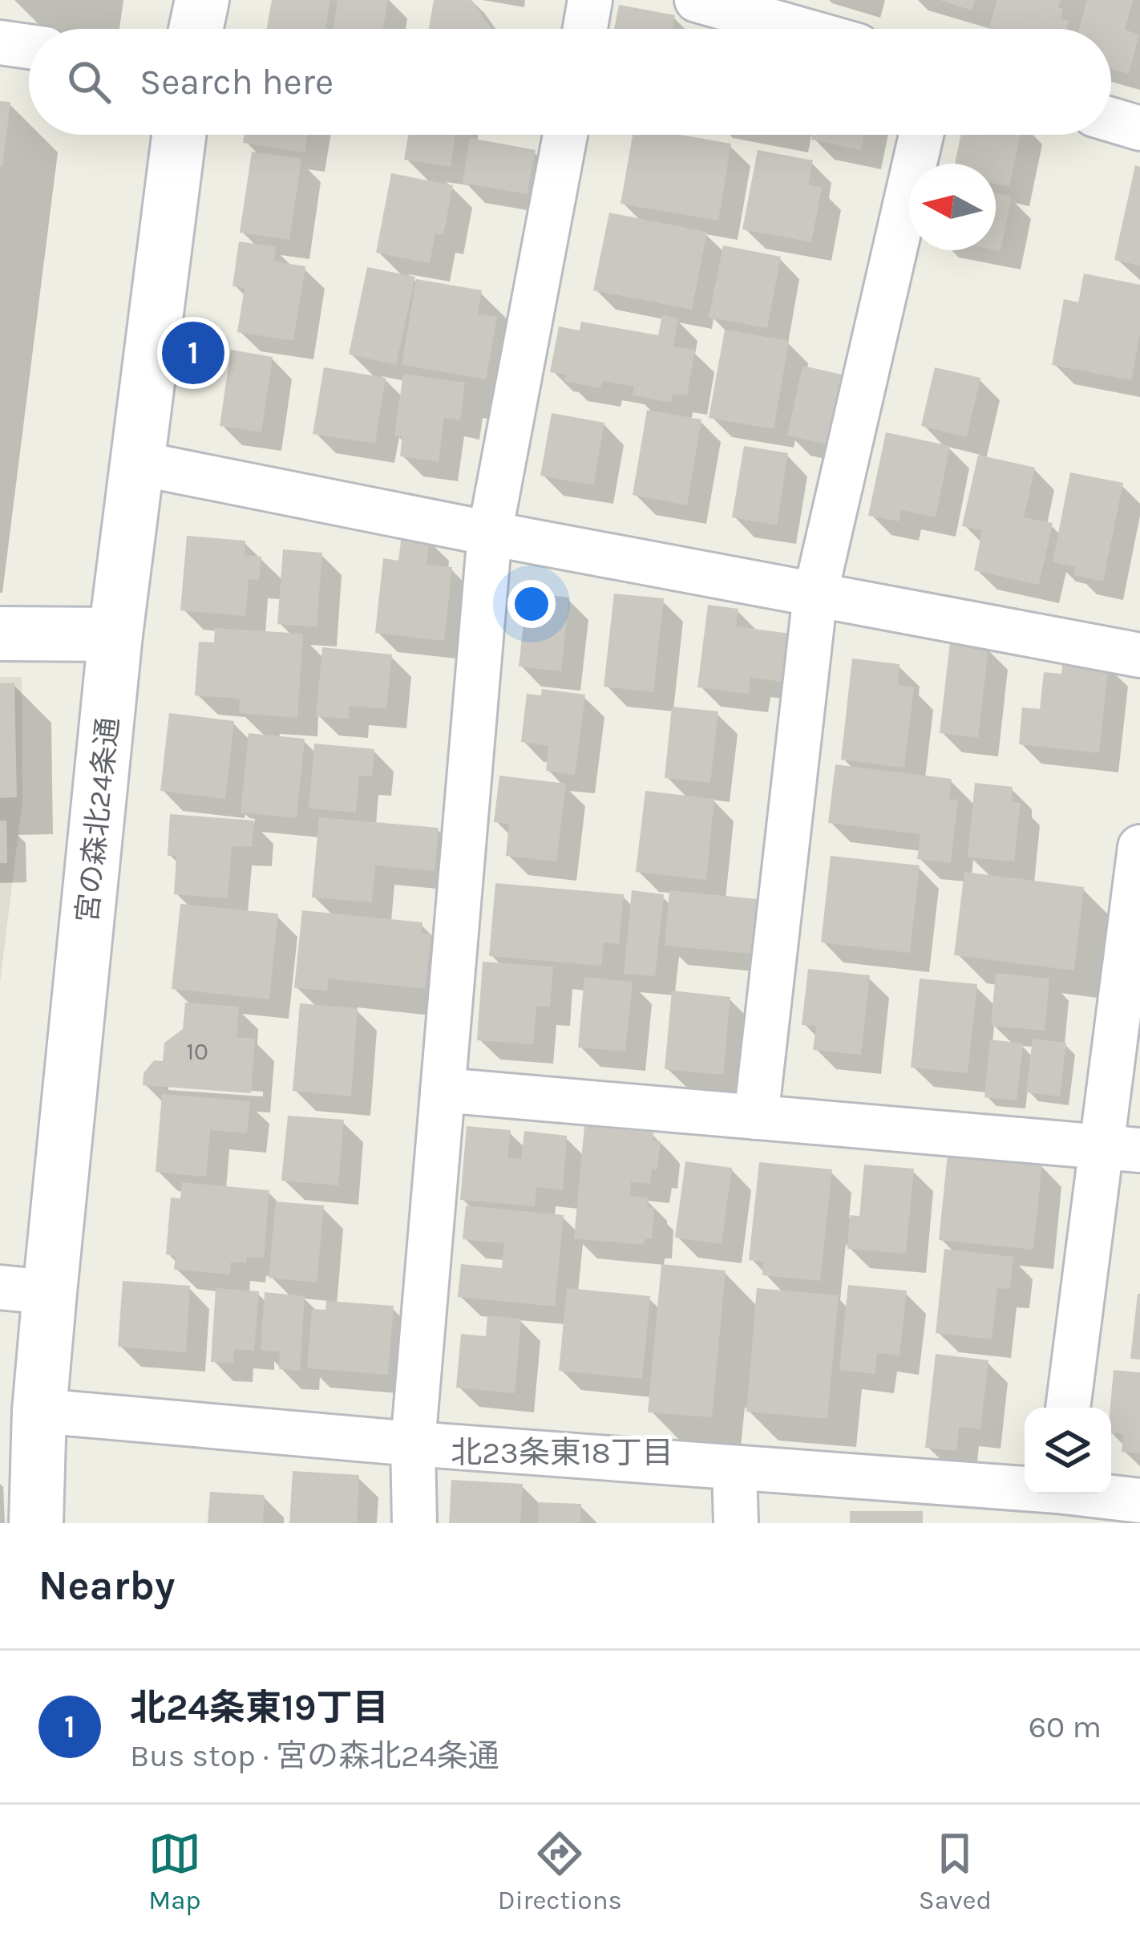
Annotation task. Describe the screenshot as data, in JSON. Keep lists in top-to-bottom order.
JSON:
{
  "streets": {
    "street": ["宮の森北24条通"]
  },
  "districts": ["北23条東18丁目"],
  "house_numbers": ["10"],
  "north": "left",
  "page": {
    "search": "Search here",
    "pins": "1",
    "heading": "Nearby",
    "list": [
      {
        "mark": "1",
        "name": "北24条東19丁目",
        "note": "Bus stop · 宮の森北24条通",
        "value": "60 m"
      }
    ],
    "nav": ["Map", "Directions", "Saved"]
  }
}
